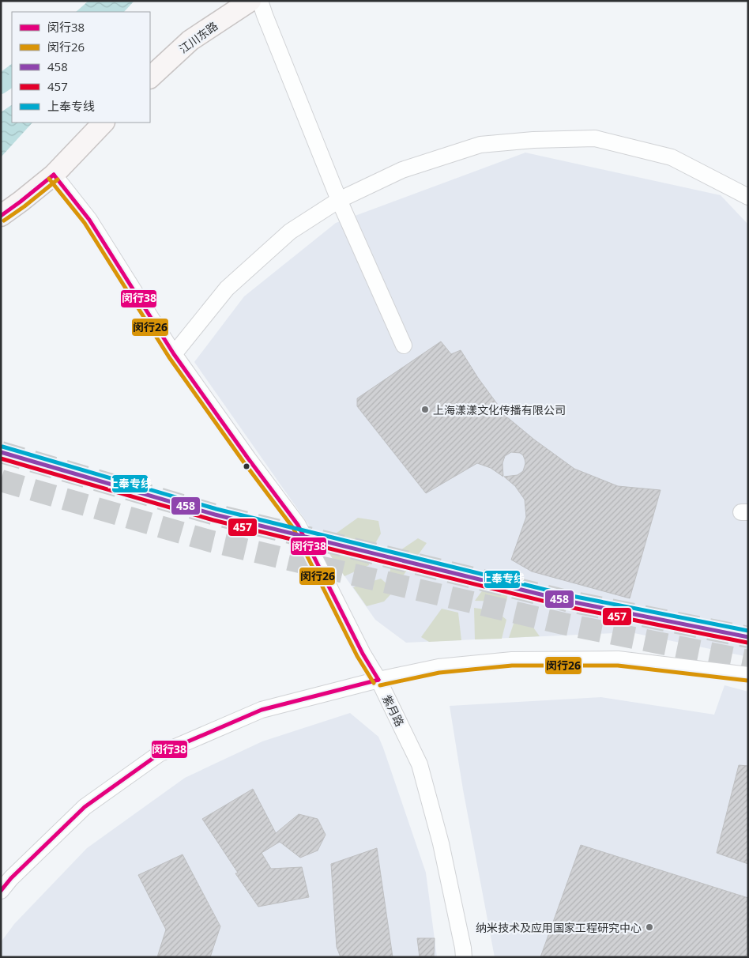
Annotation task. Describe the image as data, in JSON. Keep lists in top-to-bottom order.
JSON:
{
  "streets": {
    "main road": ["江川东路"],
    "street": ["紫月路"]
  },
  "places": ["上海漾漾文化传播有限公司", "纳米技术及应用国家工程研究中心"],
  "lines": [
    "transit line 闵行38",
    "transit line 闵行26",
    "transit line 上奉专线",
    "transit line 458",
    "transit line 457"
  ],
  "legend": [
    "闵行38",
    "闵行26",
    "458",
    "457",
    "上奉专线"
  ]
}
